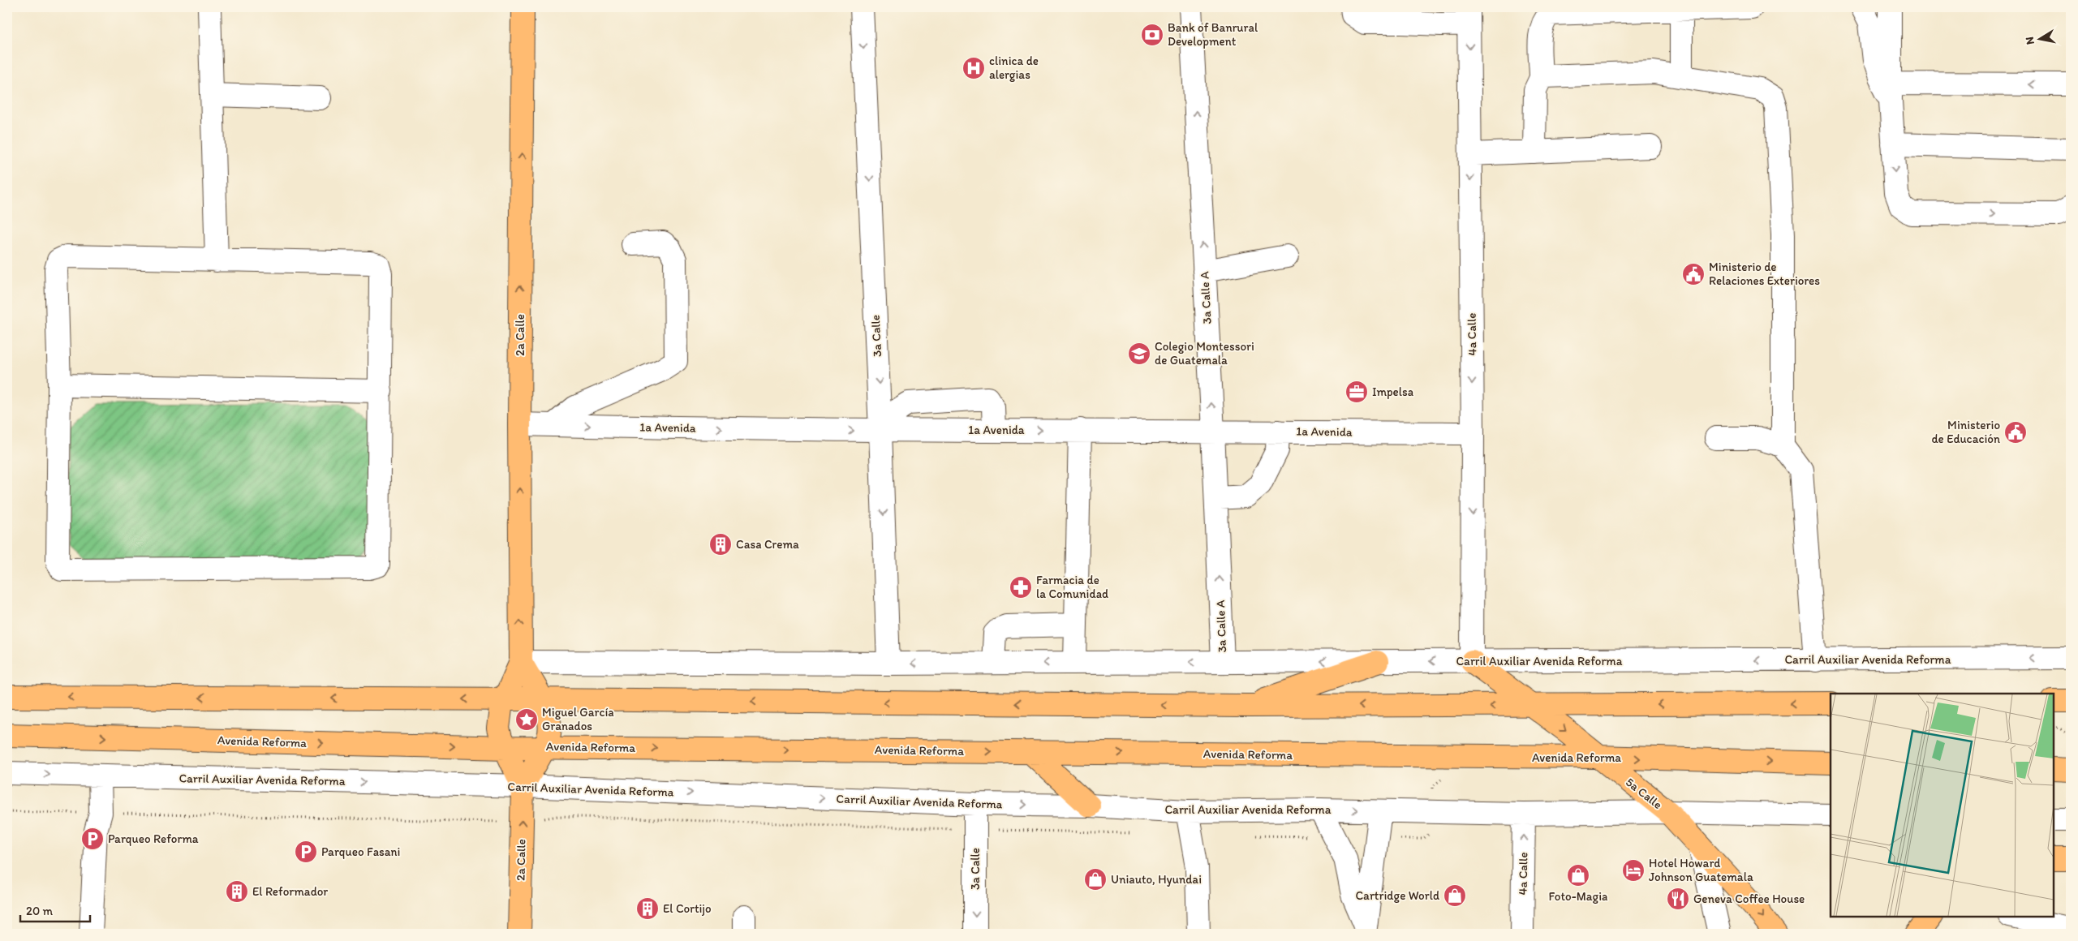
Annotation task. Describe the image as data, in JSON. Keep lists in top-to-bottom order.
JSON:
{
  "streets": {
    "main road": ["2a Calle", "Avenida Reforma", "5a Calle"],
    "street": [
      "3a Calle A",
      "4a Calle",
      "3a Calle",
      "1a Avenida",
      "Carril Auxiliar Avenida Reforma"
    ]
  },
  "crossings": [
    ["3a Calle A", "1a Avenida"],
    ["3a Calle A", "Carril Auxiliar Avenida Reforma"],
    ["4a Calle", "1a Avenida"],
    ["4a Calle", "Carril Auxiliar Avenida Reforma"],
    ["4a Calle", "5a Calle"],
    ["2a Calle", "1a Avenida"],
    ["2a Calle", "Carril Auxiliar Avenida Reforma"],
    ["2a Calle", "Avenida Reforma"],
    ["3a Calle", "1a Avenida"],
    ["3a Calle", "Carril Auxiliar Avenida Reforma"],
    ["Carril Auxiliar Avenida Reforma", "5a Calle"],
    ["Avenida Reforma", "5a Calle"]
  ],
  "one_way": [
    "3a Calle A",
    "2a Calle",
    "3a Calle",
    "1a Avenida",
    "5a Calle"
  ],
  "places": {
    "bank": ["Bank of Banrural Development"],
    "hospital": ["clinica de alergias"],
    "public building": ["Ministerio de Relaciones Exteriores", "Ministerio de Educación"],
    "school or university": ["Colegio Montessori de Guatemala"],
    "office": ["Impelsa"],
    "building": ["Casa Crema", "El Reformador", "El Cortijo"],
    "pharmacy": ["Farmacia de la Comunidad"],
    "place": ["Miguel García Granados"],
    "parking": ["Parqueo Reforma", "Parqueo Fasani"],
    "hotel": ["Hotel Howard Johnson Guatemala"],
    "shop": ["Foto-Magia", "Uniauto, Hyundai", "Cartridge World"],
    "restaurant": ["Geneva Coffee House"]
  },
  "scale_bar": "20 m",
  "north": "left"
}
